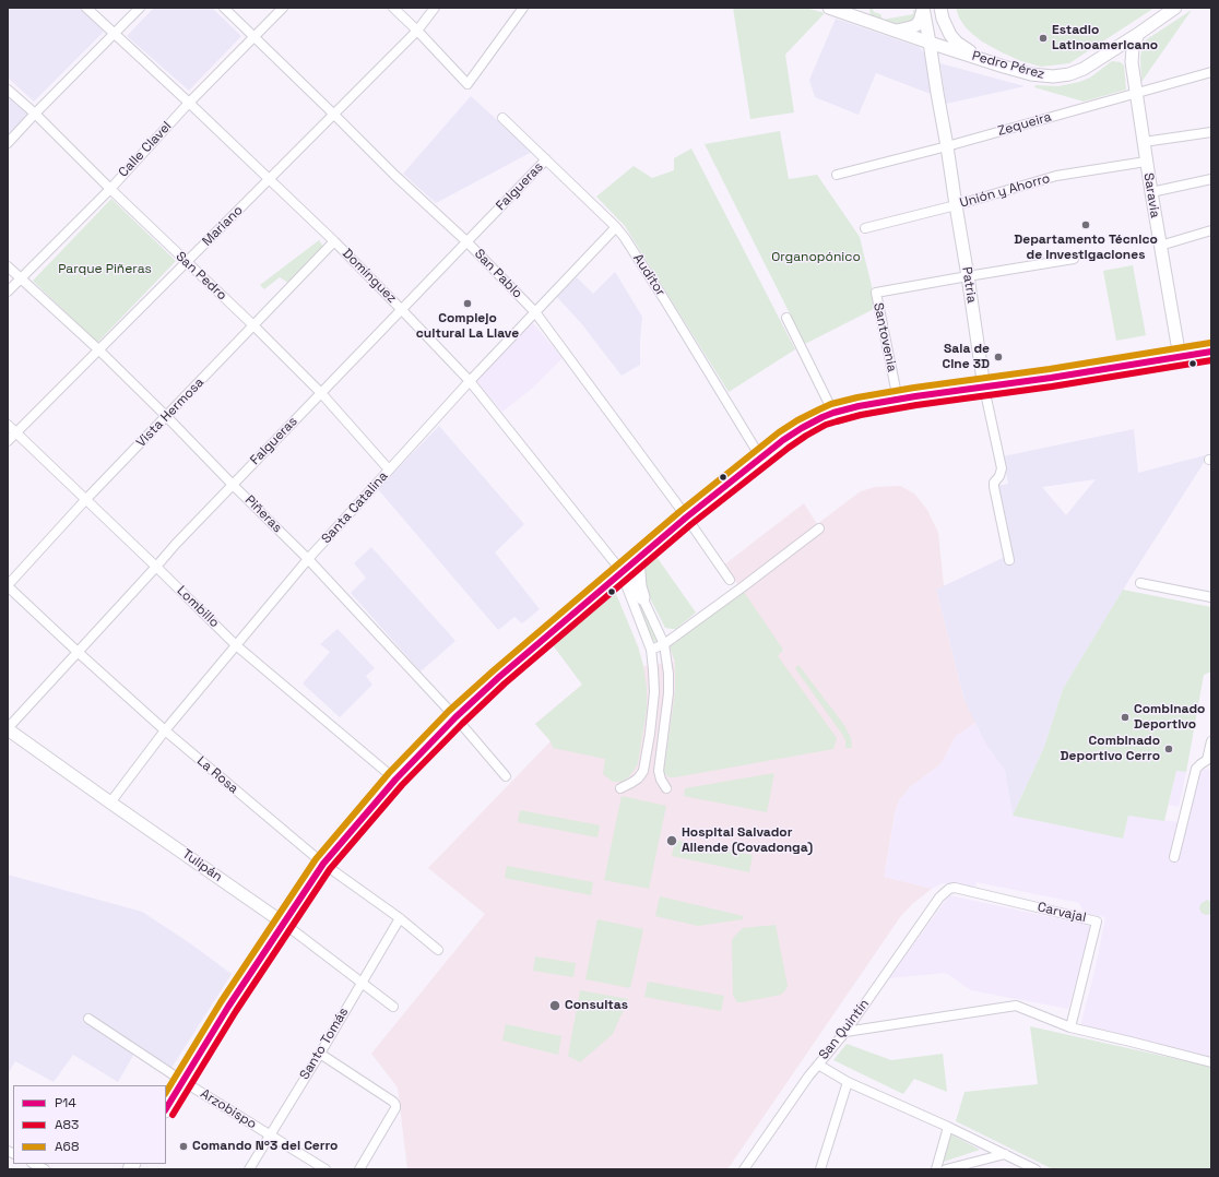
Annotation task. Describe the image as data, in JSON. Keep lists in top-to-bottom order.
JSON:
{
  "streets": {
    "street": [
      "Pedro Pérez",
      "Zequeira",
      "Calle Clavel",
      "Falgueras",
      "Unión y Ahorro",
      "Saravia",
      "Mariano",
      "San Pablo",
      "Auditor",
      "San Pedro",
      "Domínguez",
      "Patria",
      "Santovenia",
      "Vista Hermosa",
      "Santa Catalina",
      "Piñeras",
      "Lombillo",
      "La Rosa",
      "Tulipán",
      "Carvajal",
      "San Quintín",
      "Santo Tomás",
      "Arzobispo"
    ]
  },
  "crossings": [
    ["Pedro Pérez", "Saravia"],
    ["Pedro Pérez", "Patria"],
    ["Zequeira", "Saravia"],
    ["Zequeira", "Patria"],
    ["Calle Clavel", "San Pablo"],
    ["Calle Clavel", "San Pedro"],
    ["Calle Clavel", "Domínguez"],
    ["Calle Clavel", "Piñeras"],
    ["Falgueras", "San Pablo"],
    ["Falgueras", "Auditor"],
    ["Falgueras", "San Pedro"],
    ["Falgueras", "Domínguez"],
    ["Falgueras", "Piñeras"],
    ["Falgueras", "Lombillo"],
    ["Falgueras", "La Rosa"],
    ["Falgueras", "Tulipán"],
    ["Unión y Ahorro", "Saravia"],
    ["Unión y Ahorro", "Patria"],
    ["Mariano", "San Pablo"],
    ["Mariano", "San Pedro"],
    ["Mariano", "Domínguez"],
    ["Mariano", "Piñeras"],
    ["Mariano", "Lombillo"],
    ["San Pablo", "Santa Catalina"],
    ["Auditor", "Santa Catalina"],
    ["San Pedro", "Vista Hermosa"],
    ["San Pedro", "Santa Catalina"],
    ["Domínguez", "Vista Hermosa"],
    ["Domínguez", "Santa Catalina"],
    ["Patria", "Santovenia"],
    ["Vista Hermosa", "Piñeras"],
    ["Vista Hermosa", "Lombillo"],
    ["Vista Hermosa", "La Rosa"],
    ["Santa Catalina", "Piñeras"],
    ["Santa Catalina", "Lombillo"],
    ["Santa Catalina", "La Rosa"],
    ["Santa Catalina", "Tulipán"],
    ["La Rosa", "Santo Tomás"],
    ["Tulipán", "Santo Tomás"],
    ["Carvajal", "San Quintín"],
    ["Santo Tomás", "Arzobispo"]
  ],
  "parks": ["Organopónico", "Parque Piñeras"],
  "places": [
    "Estadio Latinoamericano",
    "Departamento Técnico de Investigaciones",
    "Complejo cultural La Llave",
    "Sala de Cine 3D",
    "Combinado Deportivo",
    "Combinado Deportivo Cerro",
    "Hospital Salvador Allende (Covadonga)",
    "Consultas",
    "Comando Nº3 del Cerro"
  ],
  "lines": ["transit line A68", "transit line P14", "transit line A83"],
  "legend": ["P14", "A83", "A68"]
}
